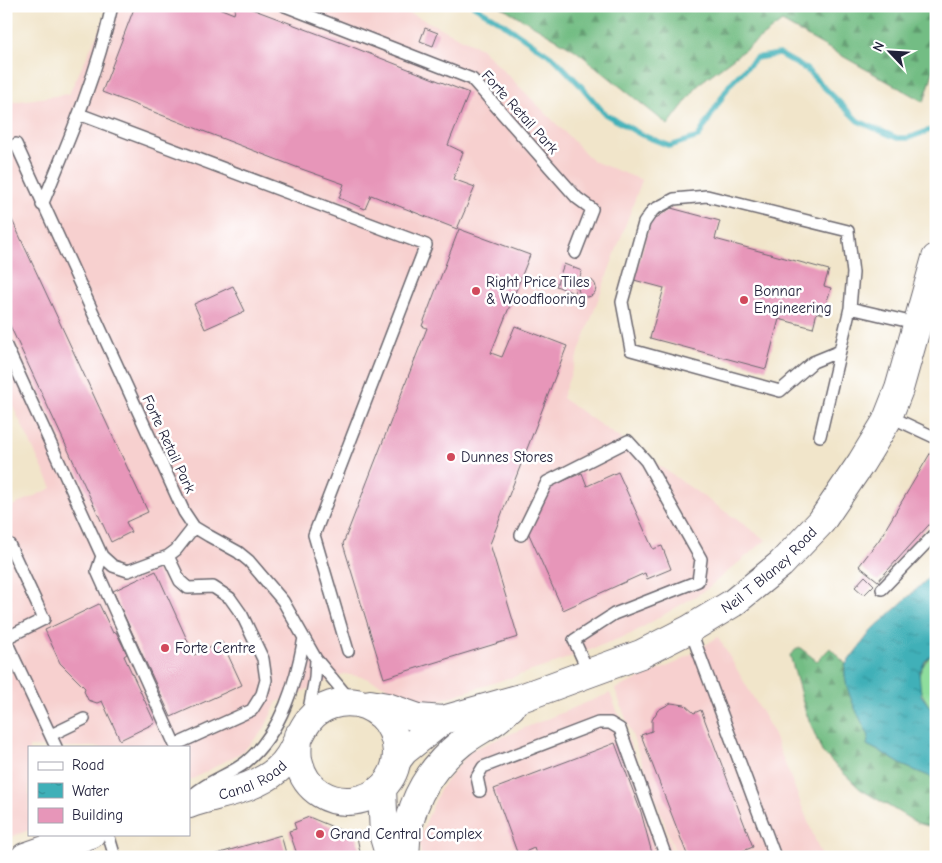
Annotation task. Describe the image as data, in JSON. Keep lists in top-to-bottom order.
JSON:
{
  "streets": {
    "main road": ["Neil T Blaney Road", "Canal Road"],
    "lane": ["Forte Retail Park"]
  },
  "crossings": [
    ["Forte Retail Park", "Neil T Blaney Road"],
    ["Forte Retail Park", "Canal Road"],
    ["Neil T Blaney Road", "Canal Road"]
  ],
  "places": [
    "Right Price Tiles & Woodflooring",
    "Bonnar Engineering",
    "Dunnes Stores",
    "Forte Centre",
    "Grand Central Complex"
  ],
  "legend": ["Road", "Water", "Building"],
  "north": "top left"
}
